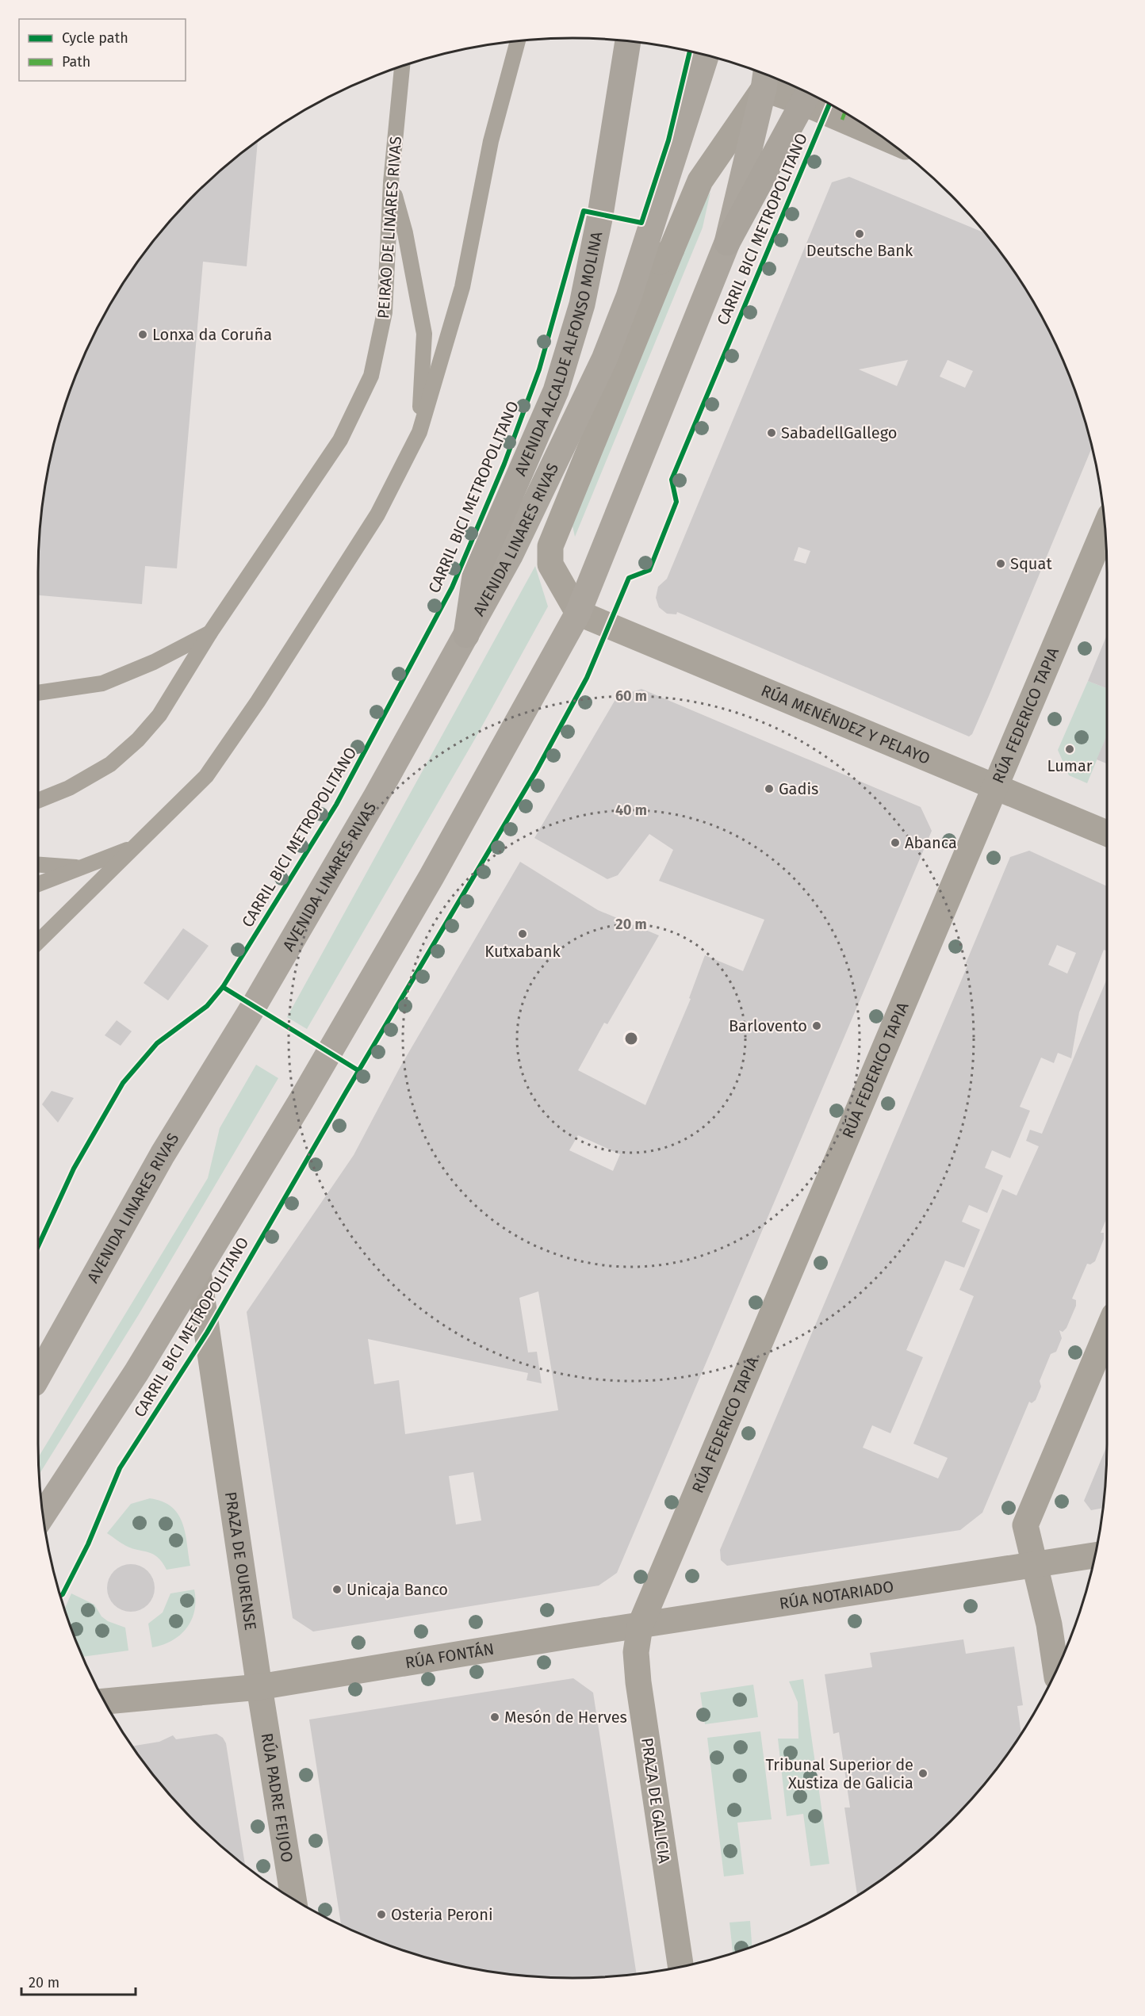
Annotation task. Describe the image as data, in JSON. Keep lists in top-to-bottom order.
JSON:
{
  "streets": {
    "highway": ["AVENIDA ALCALDE ALFONSO MOLINA"],
    "main road": ["AVENIDA LINARES RIVAS"],
    "street": [
      "RÚA FEDERICO TAPIA",
      "RÚA MENÉNDEZ Y PELAYO",
      "PRAZA DE OURENSE",
      "RÚA NOTARIADO",
      "RÚA FONTÁN",
      "RÚA PADRE FEIJOO",
      "PRAZA DE GALICIA"
    ],
    "lane": ["PEIRAO DE LINARES RIVAS"],
    "cycle path": ["CARRIL BICI METROPOLITANO"]
  },
  "crossings": [
    ["AVENIDA ALCALDE ALFONSO MOLINA", "AVENIDA LINARES RIVAS"],
    ["AVENIDA LINARES RIVAS", "RÚA MENÉNDEZ Y PELAYO"],
    ["RÚA FEDERICO TAPIA", "RÚA MENÉNDEZ Y PELAYO"],
    ["RÚA FEDERICO TAPIA", "RÚA NOTARIADO"],
    ["RÚA FEDERICO TAPIA", "RÚA FONTÁN"],
    ["RÚA FEDERICO TAPIA", "PRAZA DE GALICIA"],
    ["PRAZA DE OURENSE", "RÚA FONTÁN"],
    ["PRAZA DE OURENSE", "RÚA PADRE FEIJOO"],
    ["RÚA NOTARIADO", "RÚA FONTÁN"],
    ["RÚA NOTARIADO", "PRAZA DE GALICIA"],
    ["RÚA FONTÁN", "RÚA PADRE FEIJOO"],
    ["RÚA FONTÁN", "PRAZA DE GALICIA"]
  ],
  "places": [
    "Deutsche Bank",
    "Lonxa da Coruña",
    "SabadellGallego",
    "Squat",
    "Lumar",
    "Gadis",
    "Abanca",
    "Kutxabank",
    "Barlovento",
    "Unicaja Banco",
    "Mesón de Herves",
    "Tribunal Superior de Xustiza de Galicia",
    "Osteria Peroni"
  ],
  "legend": ["Cycle path", "Path"],
  "scale_bar": "20 m",
  "rings": ["60 m", "40 m", "20 m"]
}
